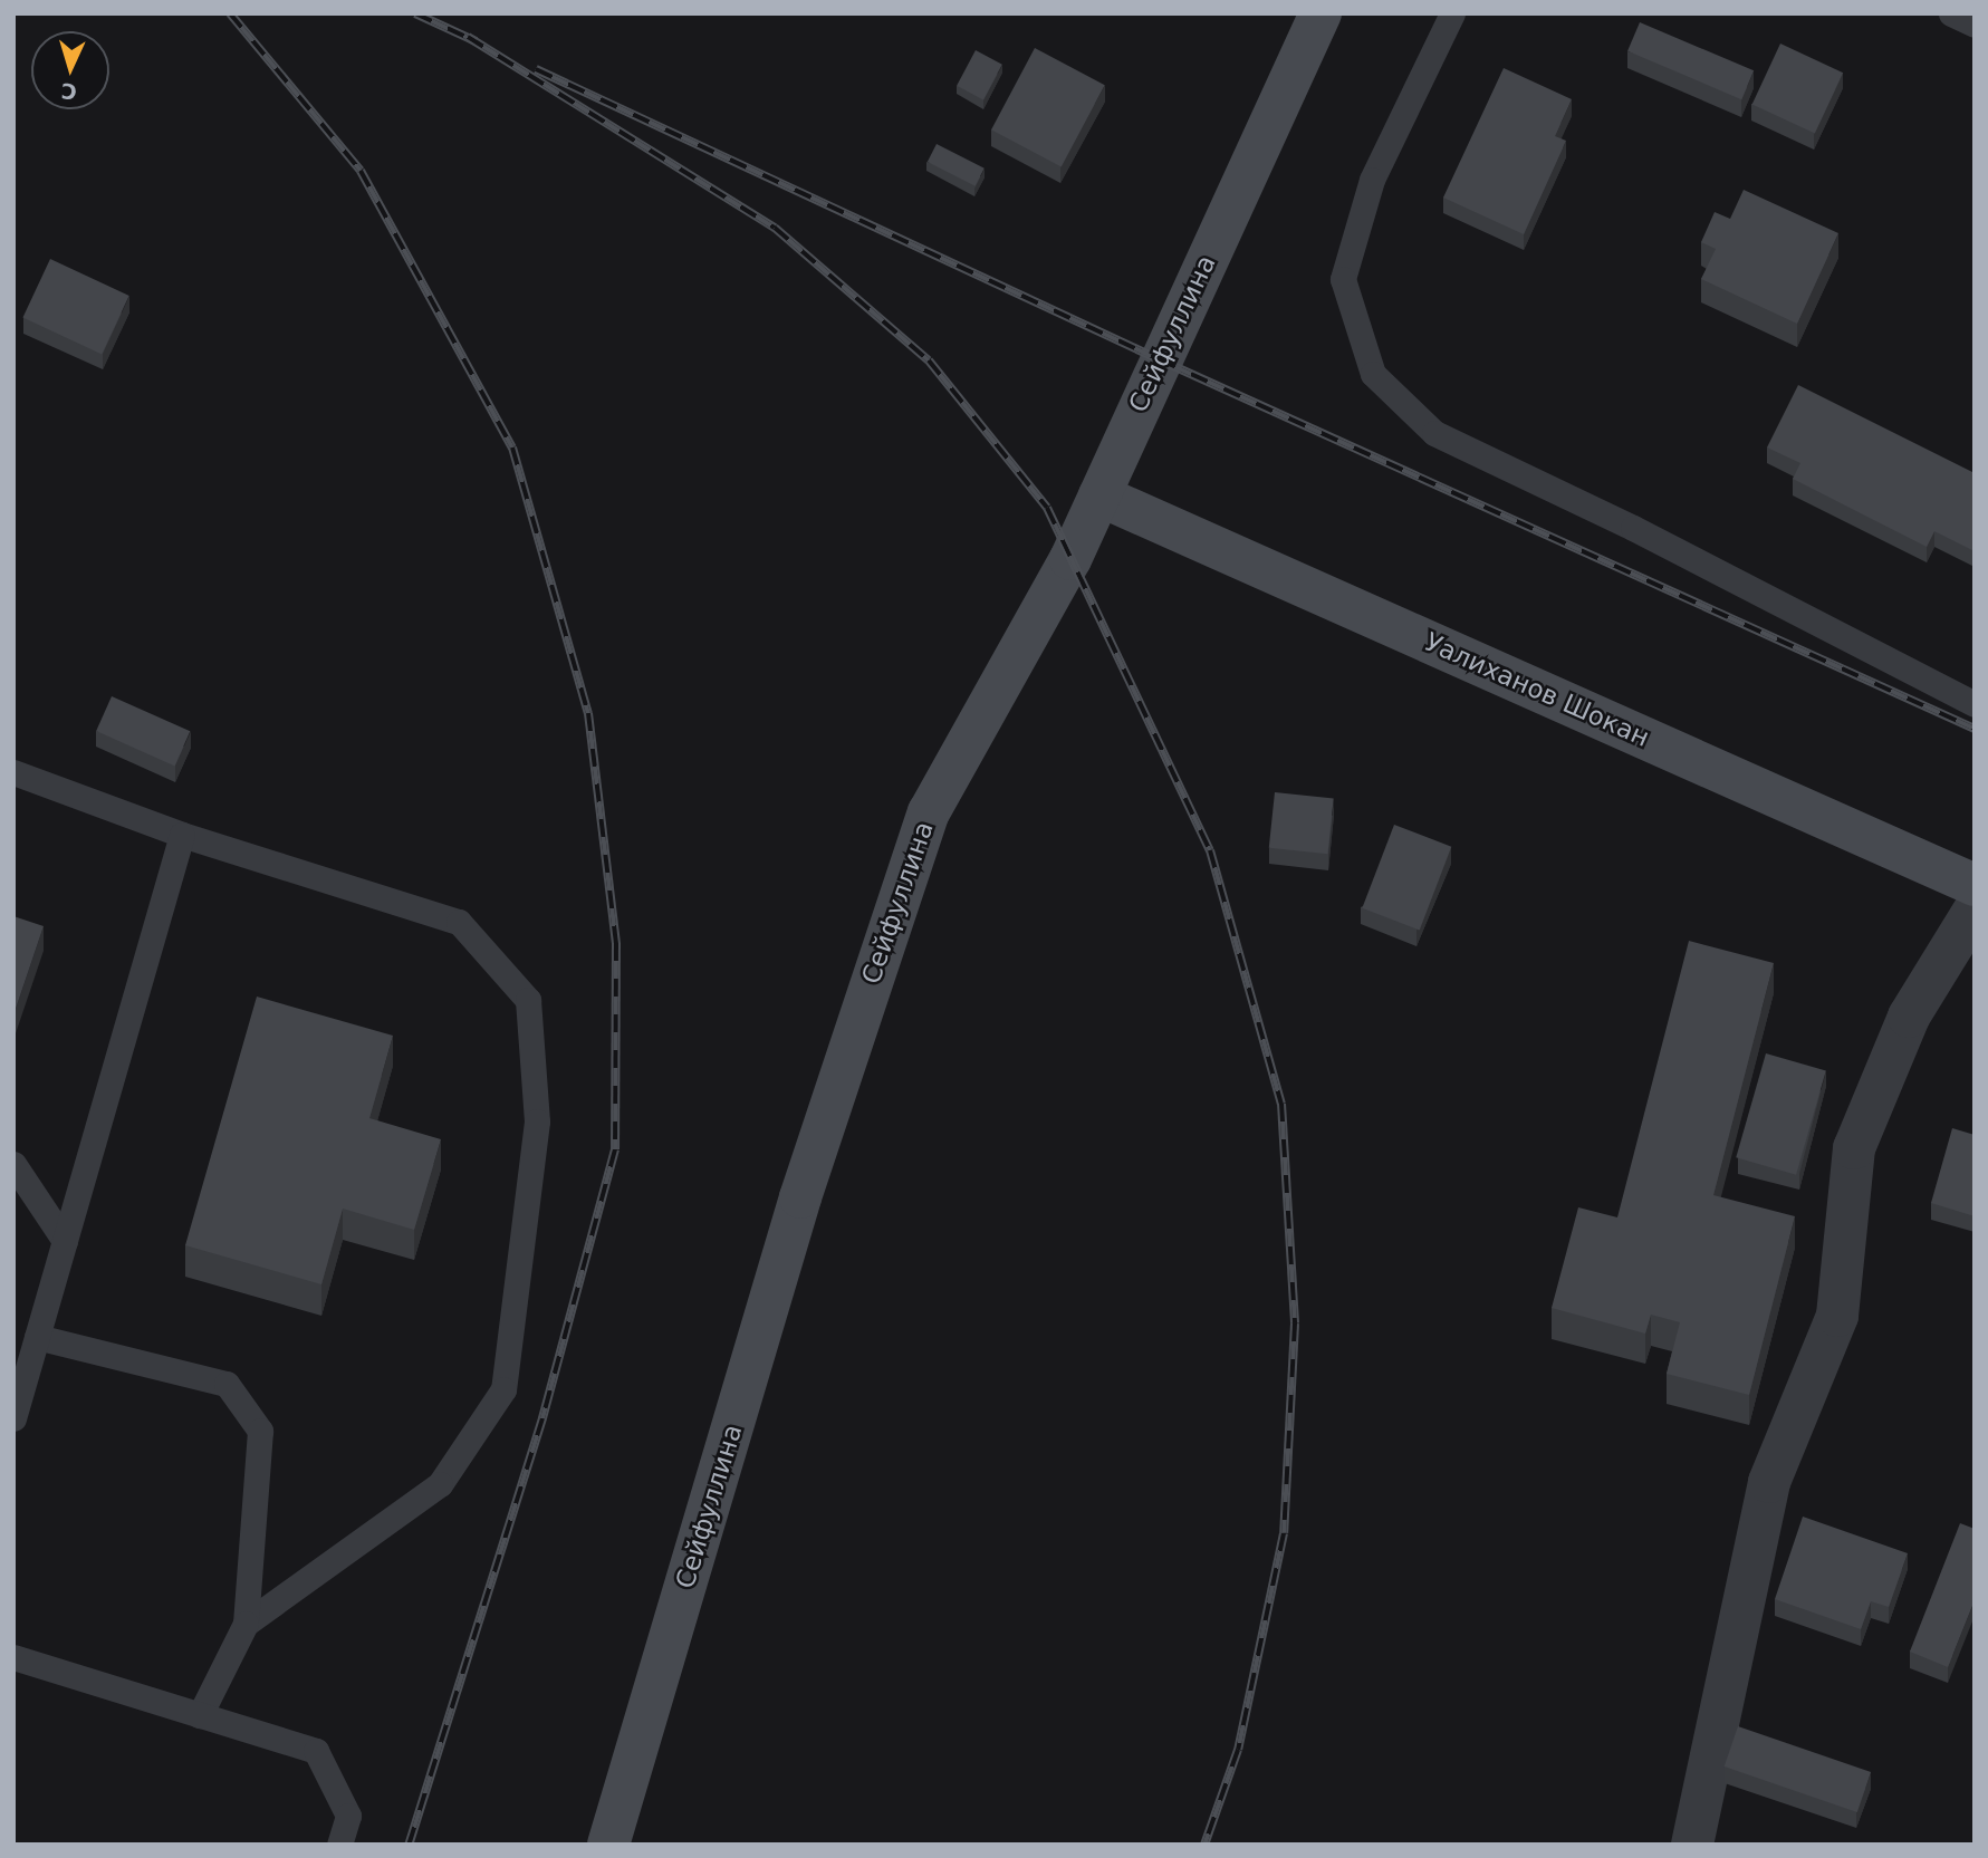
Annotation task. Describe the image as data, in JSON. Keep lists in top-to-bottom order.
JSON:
{
  "streets": {
    "main road": ["Сейфуллина", "Уалиханов Шокан"]
  },
  "crossings": [
    ["Сейфуллина", "Уалиханов Шокан"]
  ],
  "north": "bottom"
}
